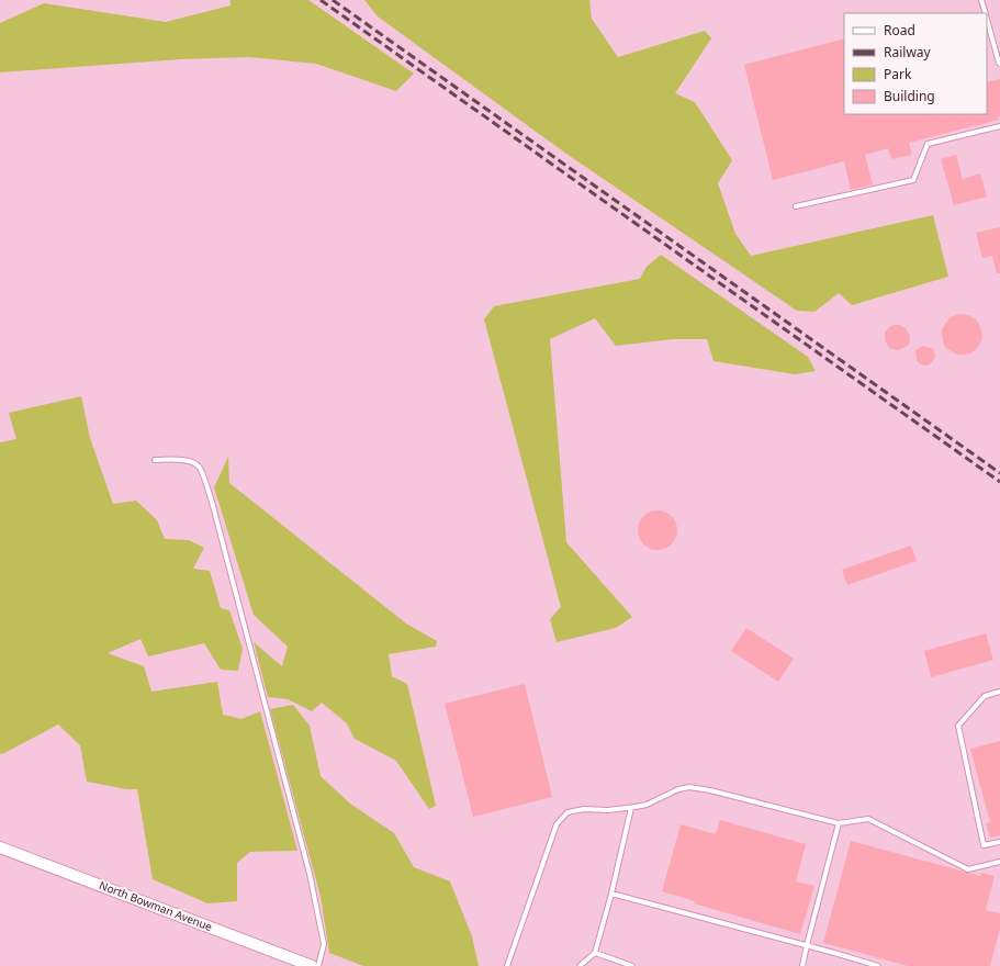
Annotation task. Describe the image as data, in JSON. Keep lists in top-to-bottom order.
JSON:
{
  "streets": {
    "street": ["North Bowman Avenue"]
  },
  "legend": [
    "Road",
    "Railway",
    "Park",
    "Building"
  ]
}
